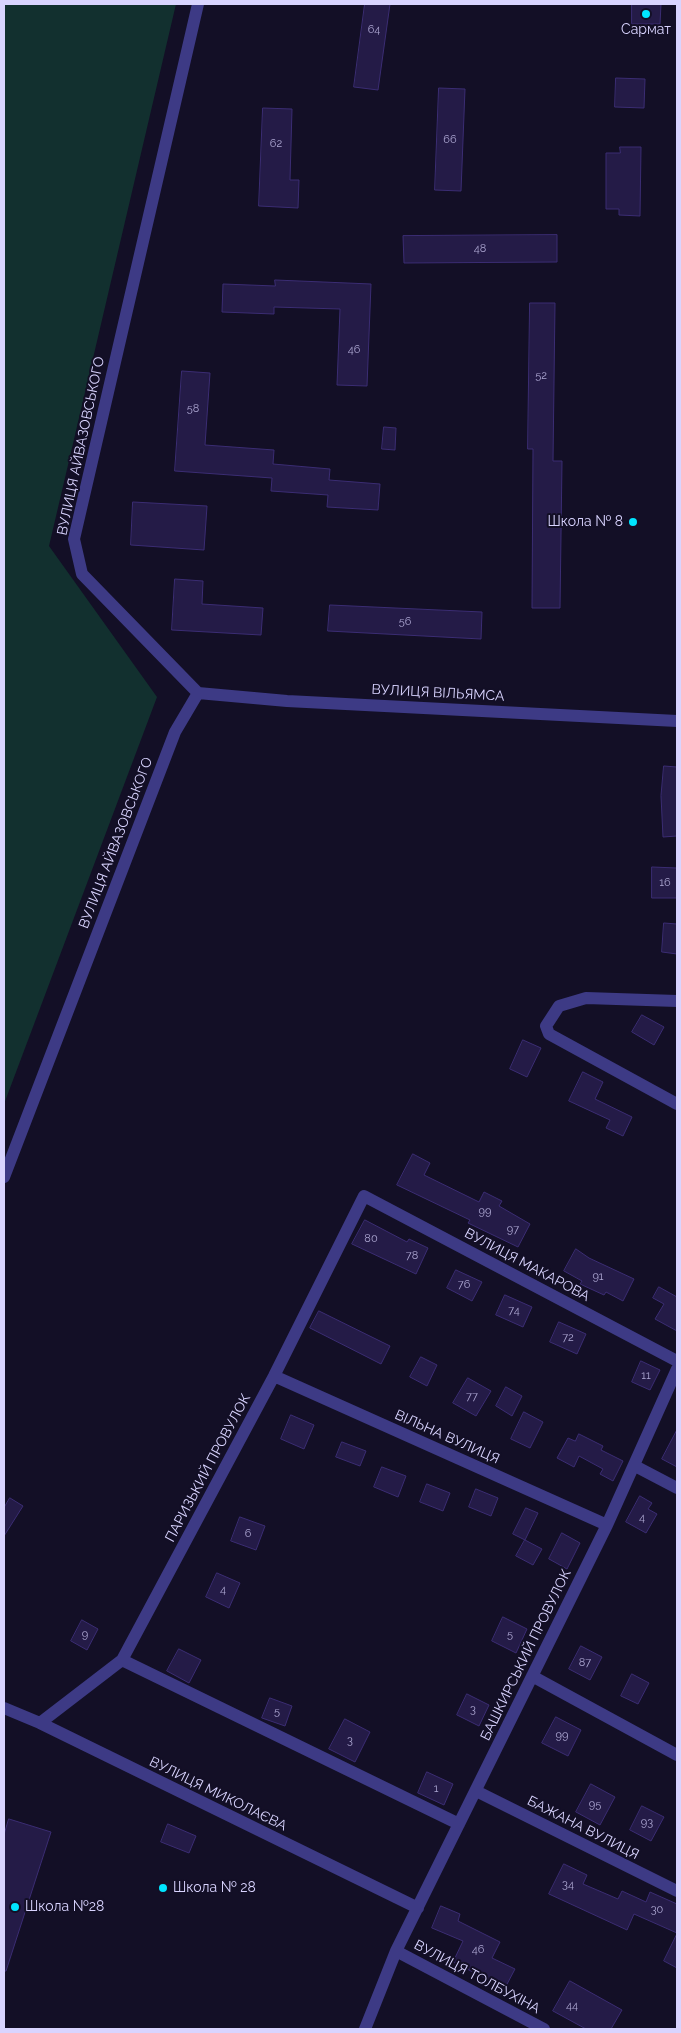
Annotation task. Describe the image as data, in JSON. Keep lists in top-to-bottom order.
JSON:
{
  "streets": {
    "street": [
      "ВУЛИЦЯ АЙВАЗОВСЬКОГО",
      "ВУЛИЦЯ ВІЛЬЯМСА",
      "ВУЛИЦЯ МАКАРОВА",
      "ВІЛЬНА ВУЛИЦЯ",
      "ПАРИЗЬКИЙ ПРОВУЛОК",
      "БАШКИРСЬКИЙ ПРОВУЛОК",
      "ВУЛИЦЯ МИКОЛАЄВА",
      "БАЖАНА ВУЛИЦЯ",
      "ВУЛИЦЯ ТОЛБУХІНА"
    ]
  },
  "crossings": [
    ["ВУЛИЦЯ АЙВАЗОВСЬКОГО", "ВУЛИЦЯ ВІЛЬЯМСА"],
    ["ВУЛИЦЯ МАКАРОВА", "ПАРИЗЬКИЙ ПРОВУЛОК"],
    ["ВІЛЬНА ВУЛИЦЯ", "ПАРИЗЬКИЙ ПРОВУЛОК"],
    ["ВІЛЬНА ВУЛИЦЯ", "БАШКИРСЬКИЙ ПРОВУЛОК"],
    ["ПАРИЗЬКИЙ ПРОВУЛОК", "ВУЛИЦЯ МИКОЛАЄВА"],
    ["БАШКИРСЬКИЙ ПРОВУЛОК", "ВУЛИЦЯ МИКОЛАЄВА"],
    ["БАШКИРСЬКИЙ ПРОВУЛОК", "БАЖАНА ВУЛИЦЯ"],
    ["БАШКИРСЬКИЙ ПРОВУЛОК", "ВУЛИЦЯ ТОЛБУХІНА"]
  ],
  "places": [
    "Сармат",
    "Школа № 8",
    "Школа № 28",
    "Школа №28"
  ],
  "house_numbers": [
    "64",
    "66",
    "62",
    "48",
    "46",
    "52",
    "58",
    "56",
    "16",
    "99",
    "97",
    "80",
    "78",
    "91",
    "76",
    "74",
    "72",
    "11",
    "77",
    "4",
    "6",
    "4",
    "9",
    "5",
    "87",
    "3",
    "5",
    "99",
    "3",
    "1",
    "95",
    "93",
    "34",
    "30",
    "46",
    "44"
  ]
}
